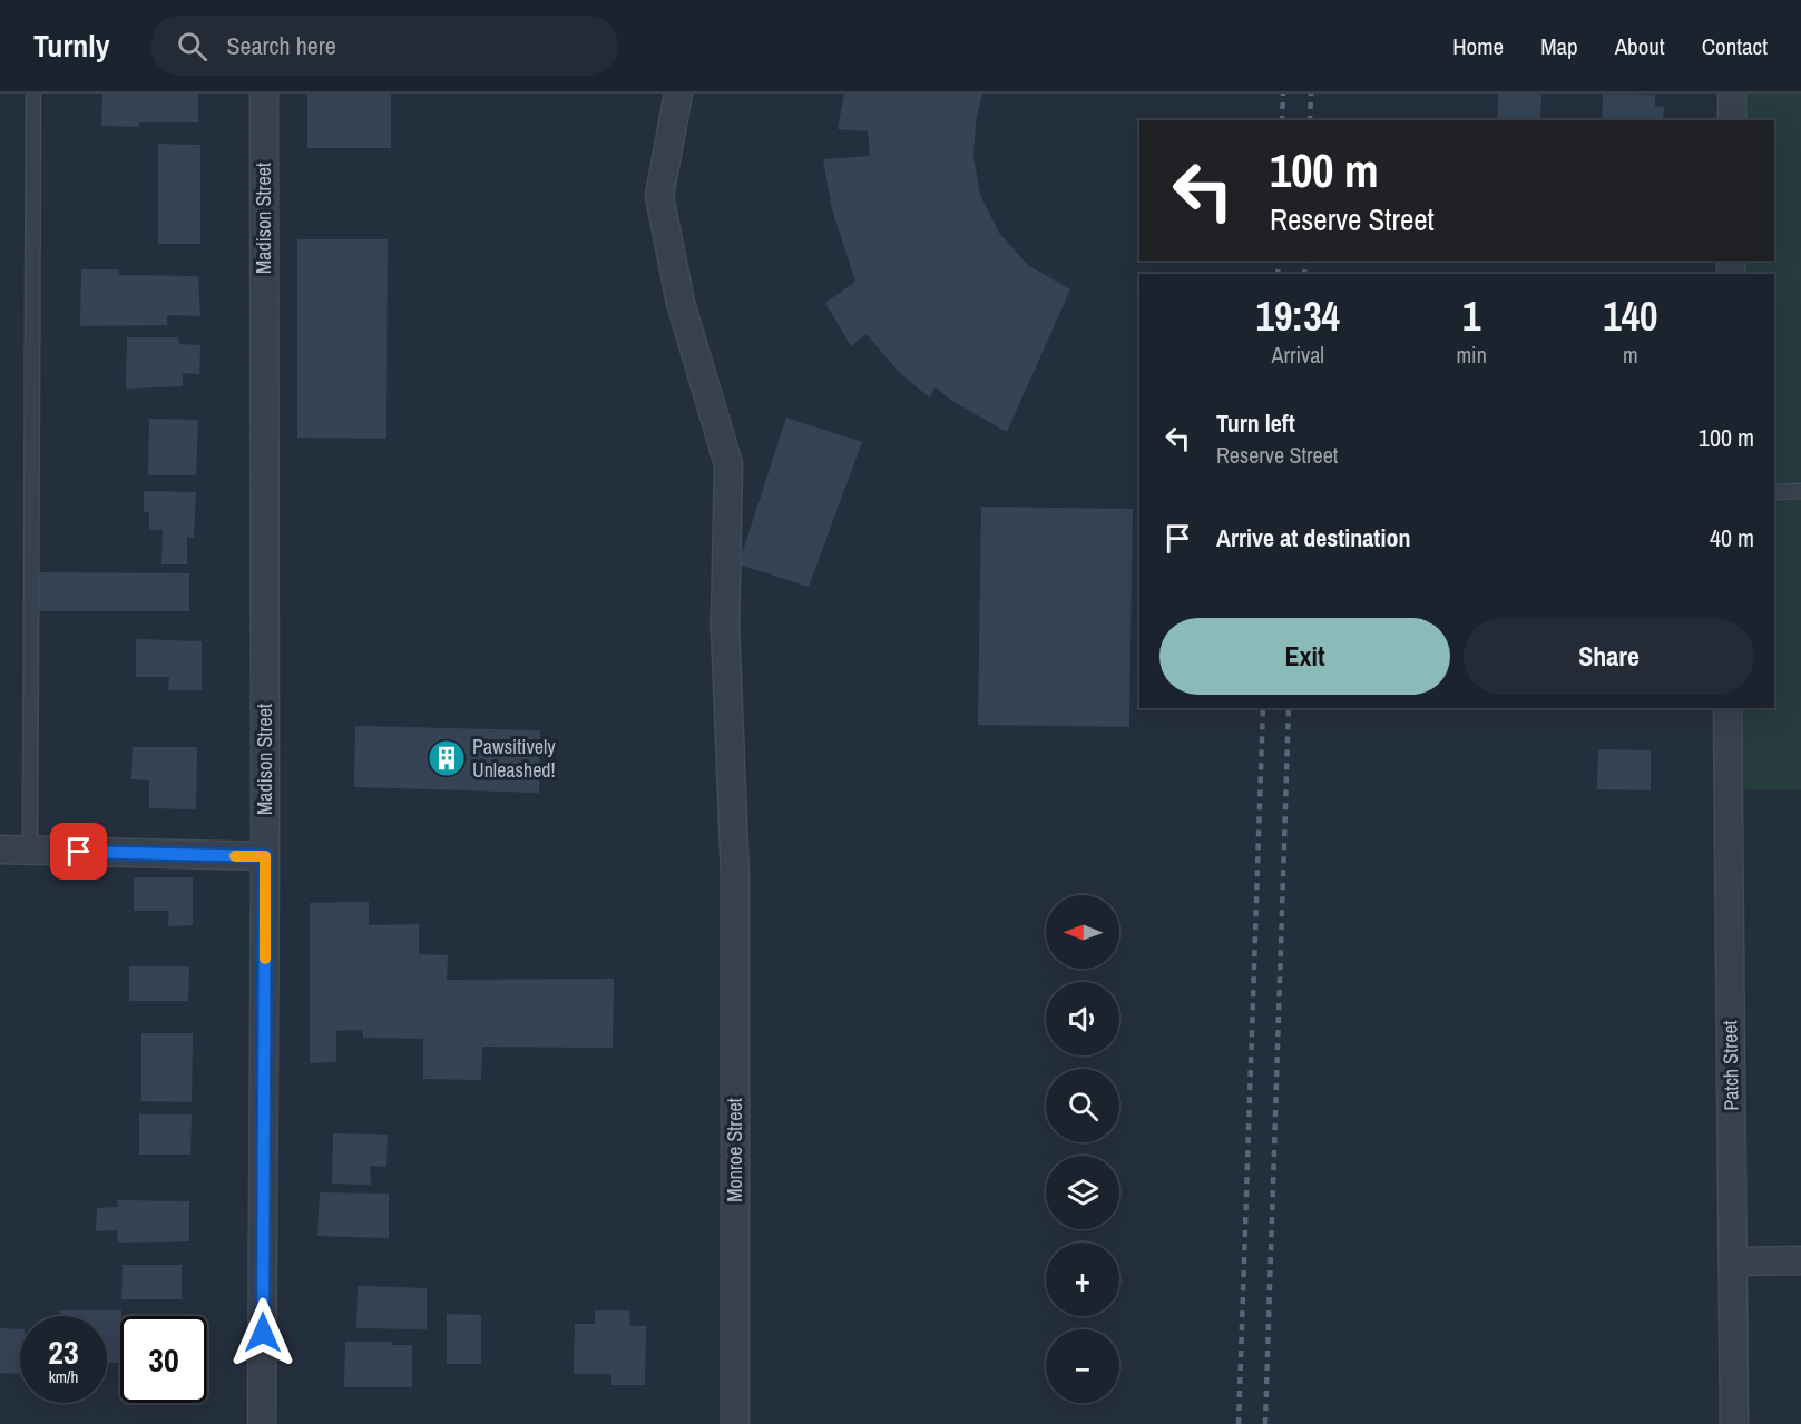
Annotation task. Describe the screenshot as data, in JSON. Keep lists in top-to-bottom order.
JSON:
{
  "streets": {
    "street": ["Madison Street", "Patch Street", "Monroe Street"]
  },
  "places": {
    "building": ["Pawsitively Unleashed!"]
  },
  "north": "left",
  "page": {
    "header": "Turnly",
    "search": "Search here",
    "nav": [
      "Home",
      "Map",
      "About",
      "Contact"
    ],
    "turn": ["100 m", "Reserve Street"],
    "eta": [
      "19:34",
      "Arrival",
      "1",
      "min",
      "140",
      "m"
    ],
    "list": [
      {
        "name": "Turn left",
        "note": "Reserve Street",
        "value": "100 m"
      },
      {
        "name": "Arrive at destination",
        "value": "40 m"
      }
    ],
    "buttons": ["Exit", "Share"],
    "map_buttons": ["+", "−"],
    "speed": "23 km/h",
    "limit": "30"
  }
}
